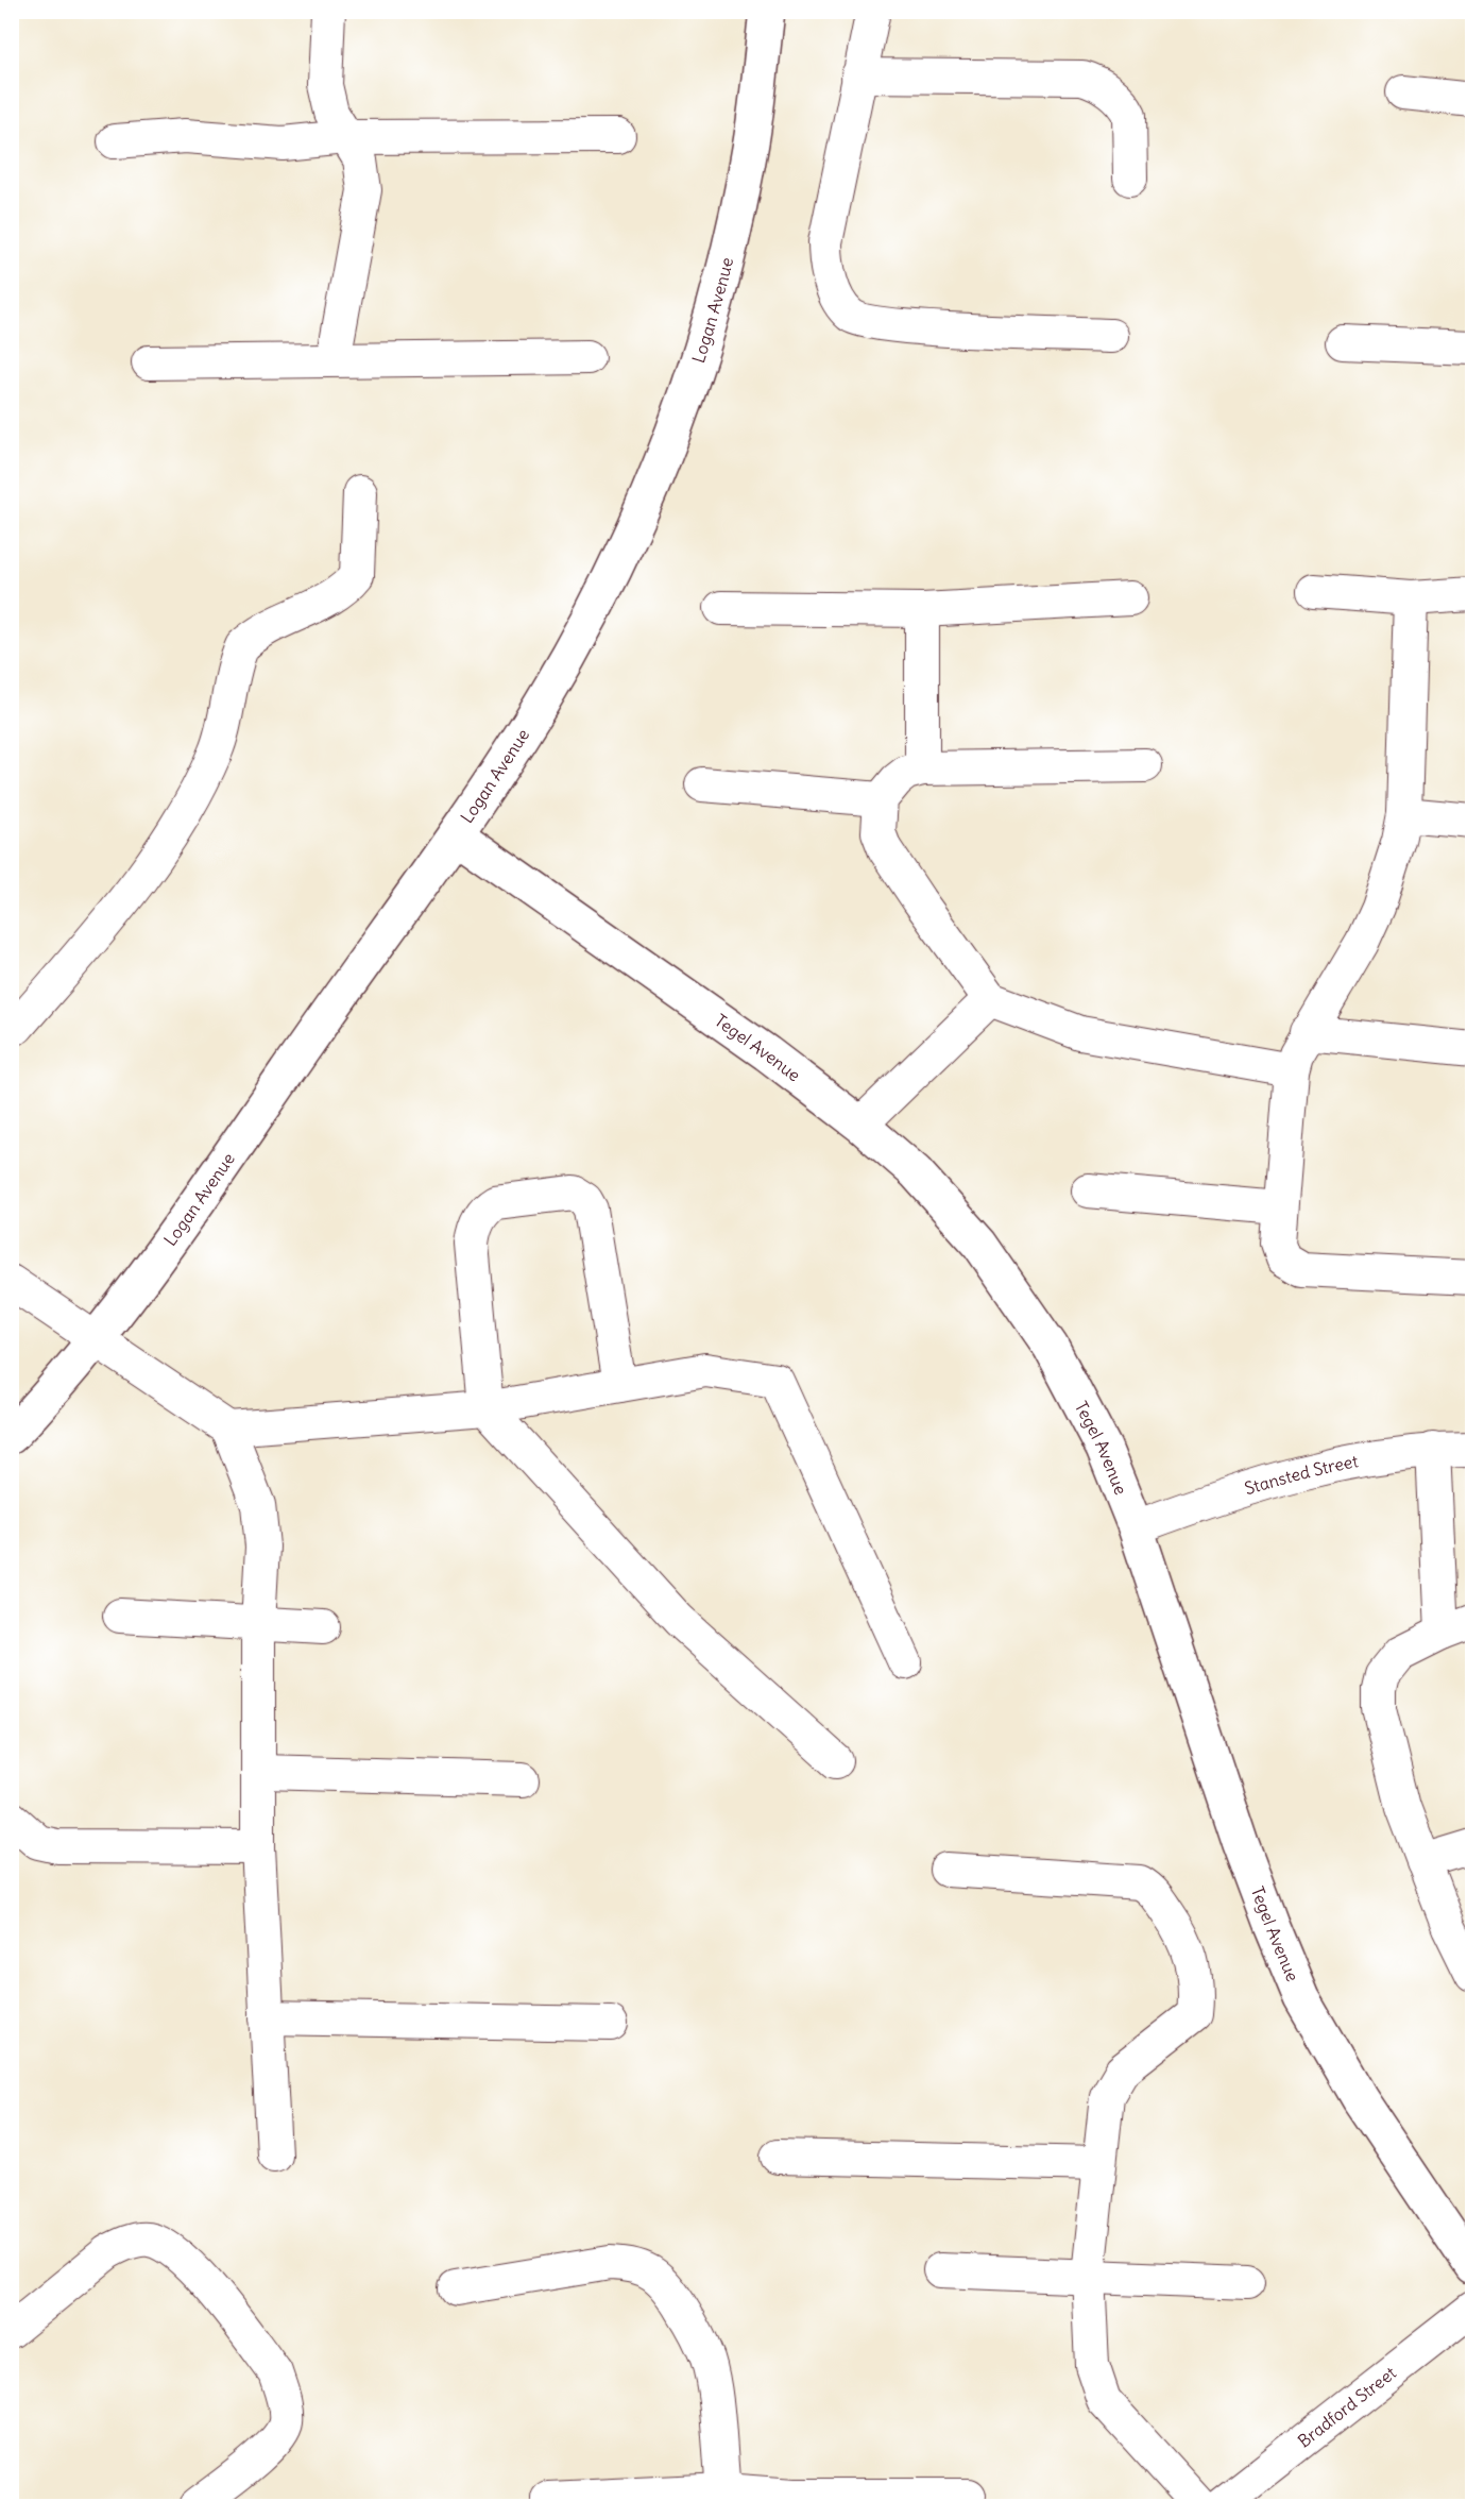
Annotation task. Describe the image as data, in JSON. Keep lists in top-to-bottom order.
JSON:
{
  "streets": {
    "street": [
      "Logan Avenue",
      "Tegel Avenue",
      "Stansted Street",
      "Bradford Street"
    ]
  },
  "crossings": [
    ["Logan Avenue", "Tegel Avenue"],
    ["Tegel Avenue", "Stansted Street"]
  ]
}
